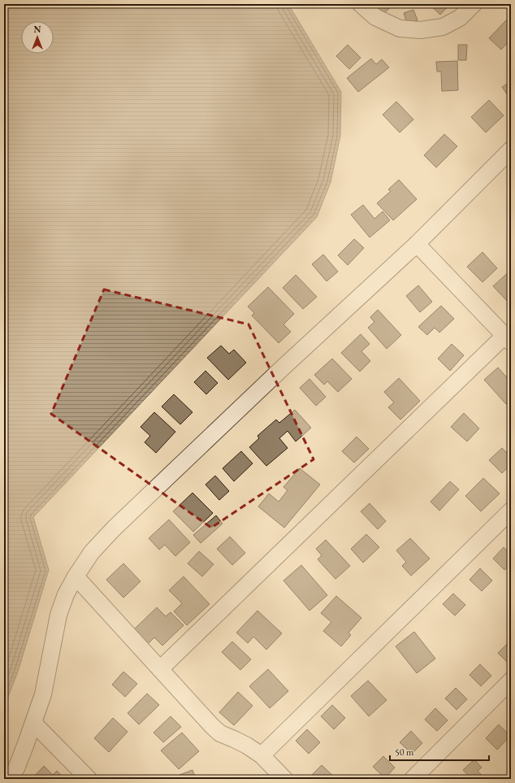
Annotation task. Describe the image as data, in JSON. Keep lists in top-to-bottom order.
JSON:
{
  "scale_bar": "50 m",
  "north": "top"
}
